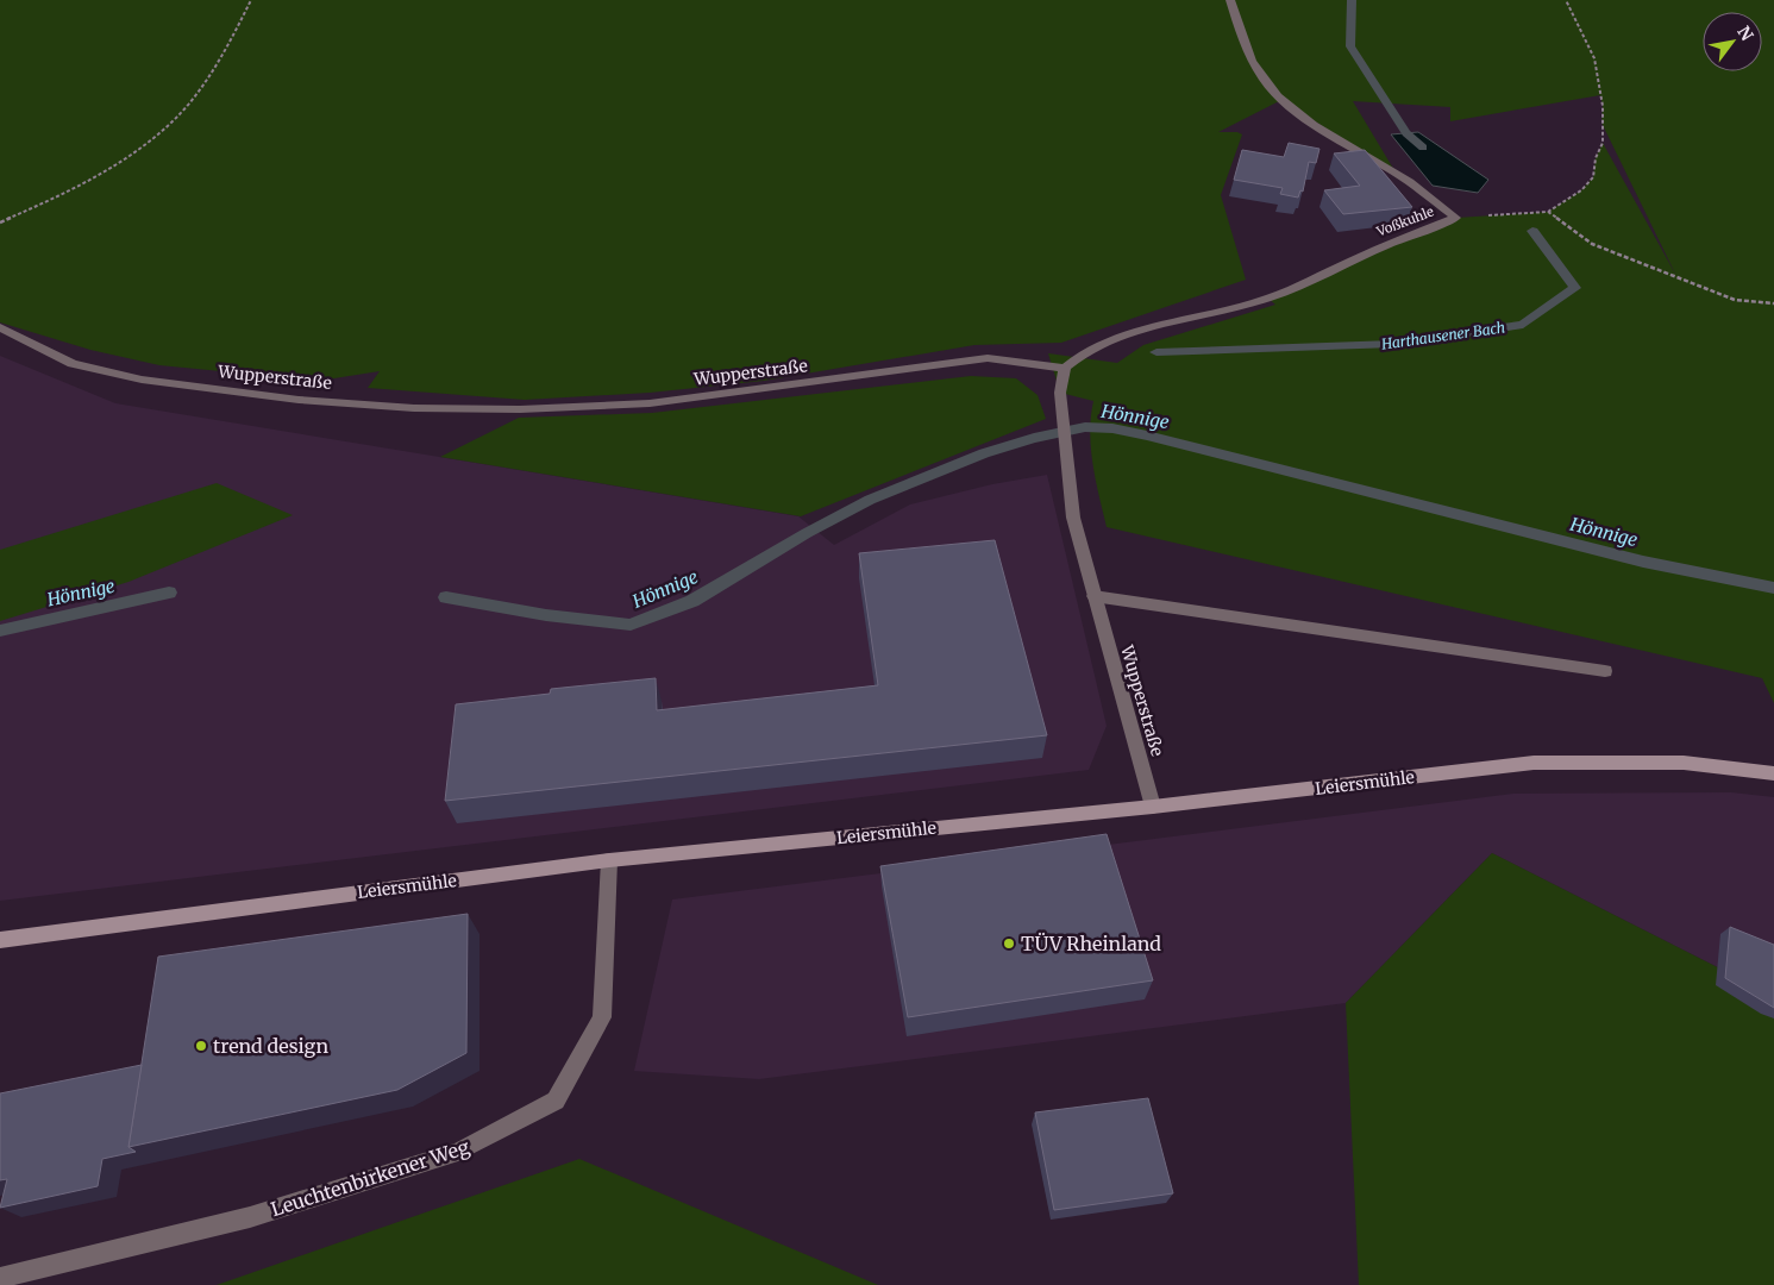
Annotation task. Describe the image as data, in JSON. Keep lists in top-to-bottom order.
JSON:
{
  "streets": {
    "main road": ["Leiersmühle"],
    "street": ["Voßkuhle", "Wupperstraße", "Leuchtenbirkener Weg"]
  },
  "crossings": [
    ["Voßkuhle", "Wupperstraße"],
    ["Wupperstraße", "Leiersmühle"],
    ["Leiersmühle", "Leuchtenbirkener Weg"]
  ],
  "water": ["Harthausener Bach", "Hönnige"],
  "places": ["TÜV Rheinland", "trend design"],
  "north": "top right"
}
